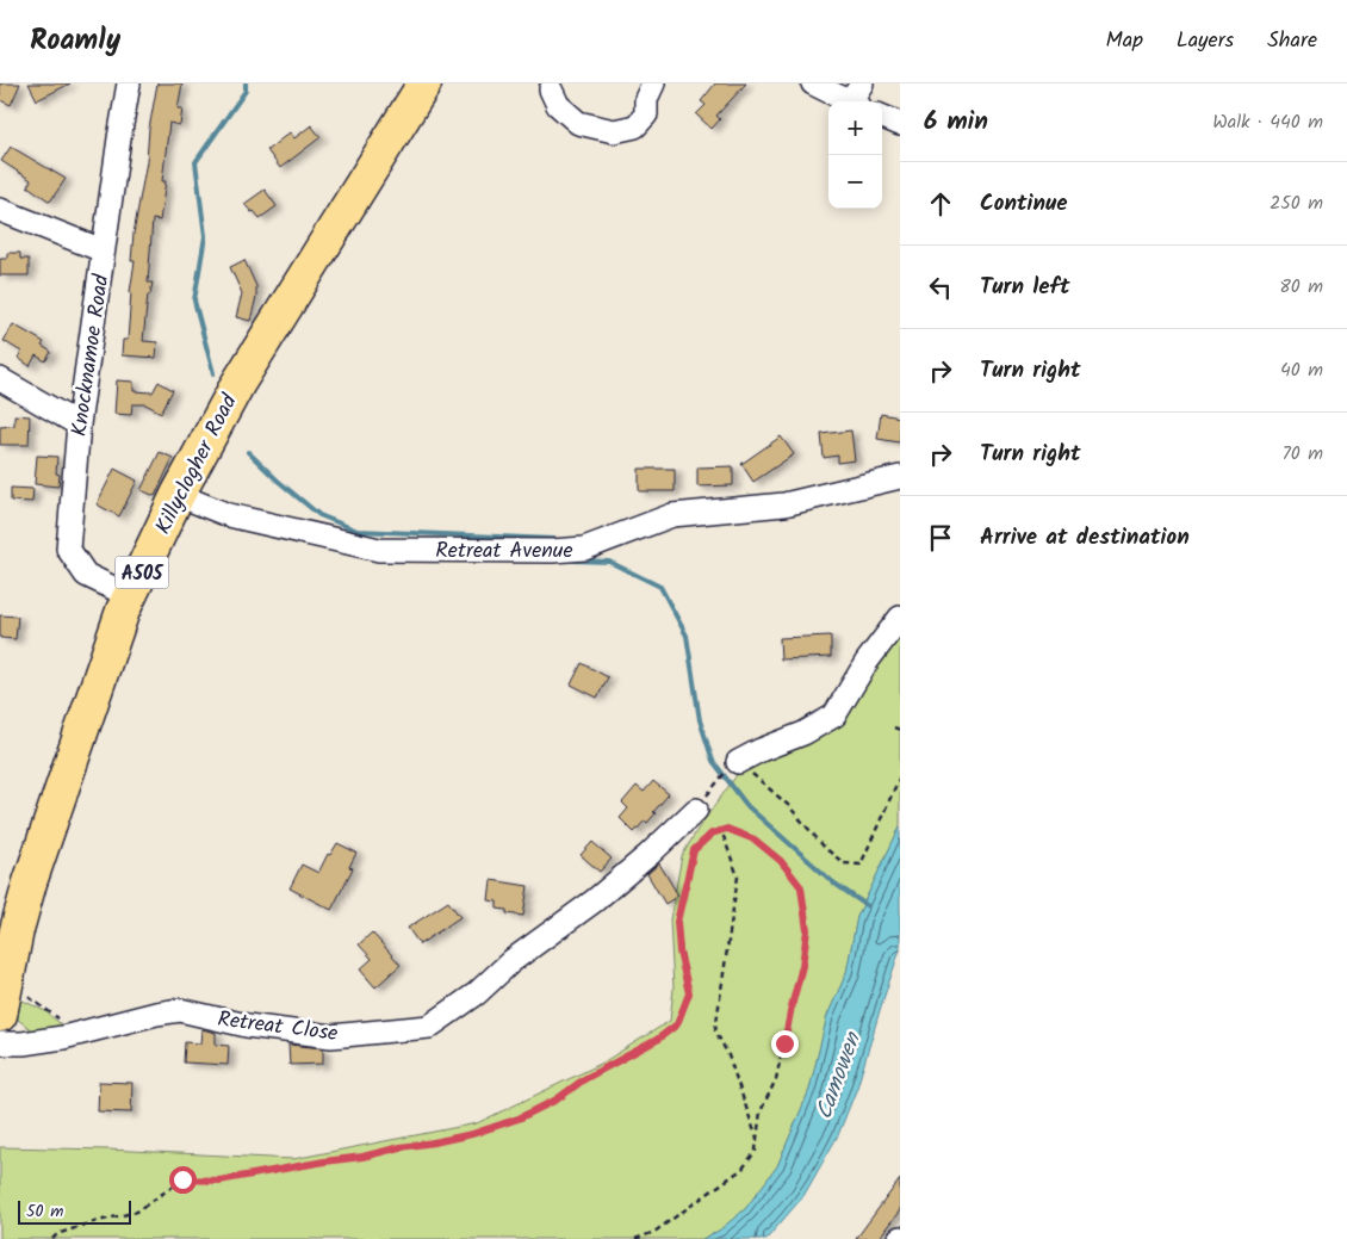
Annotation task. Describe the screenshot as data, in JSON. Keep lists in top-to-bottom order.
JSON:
{
  "streets": {
    "highway": ["Killyclogher Road", "A505"],
    "street": ["Knocknamoe Road", "Retreat Avenue", "Retreat Close"]
  },
  "crossings": [
    ["Knocknamoe Road", "Killyclogher Road"],
    ["Killyclogher Road", "Retreat Avenue"]
  ],
  "water": ["Camowen"],
  "scale_bar": "50 m",
  "page": {
    "header": "Roamly",
    "nav": ["Map", "Layers", "Share"],
    "heading": ["6 min", "Walk · 440 m"],
    "map_buttons": ["+", "−"],
    "list": [
      ["Continue", "250 m"],
      ["Turn left", "80 m"],
      ["Turn right", "40 m"],
      ["Turn right", "70 m"],
      "Arrive at destination"
    ],
    "scale": "50 m"
  }
}
